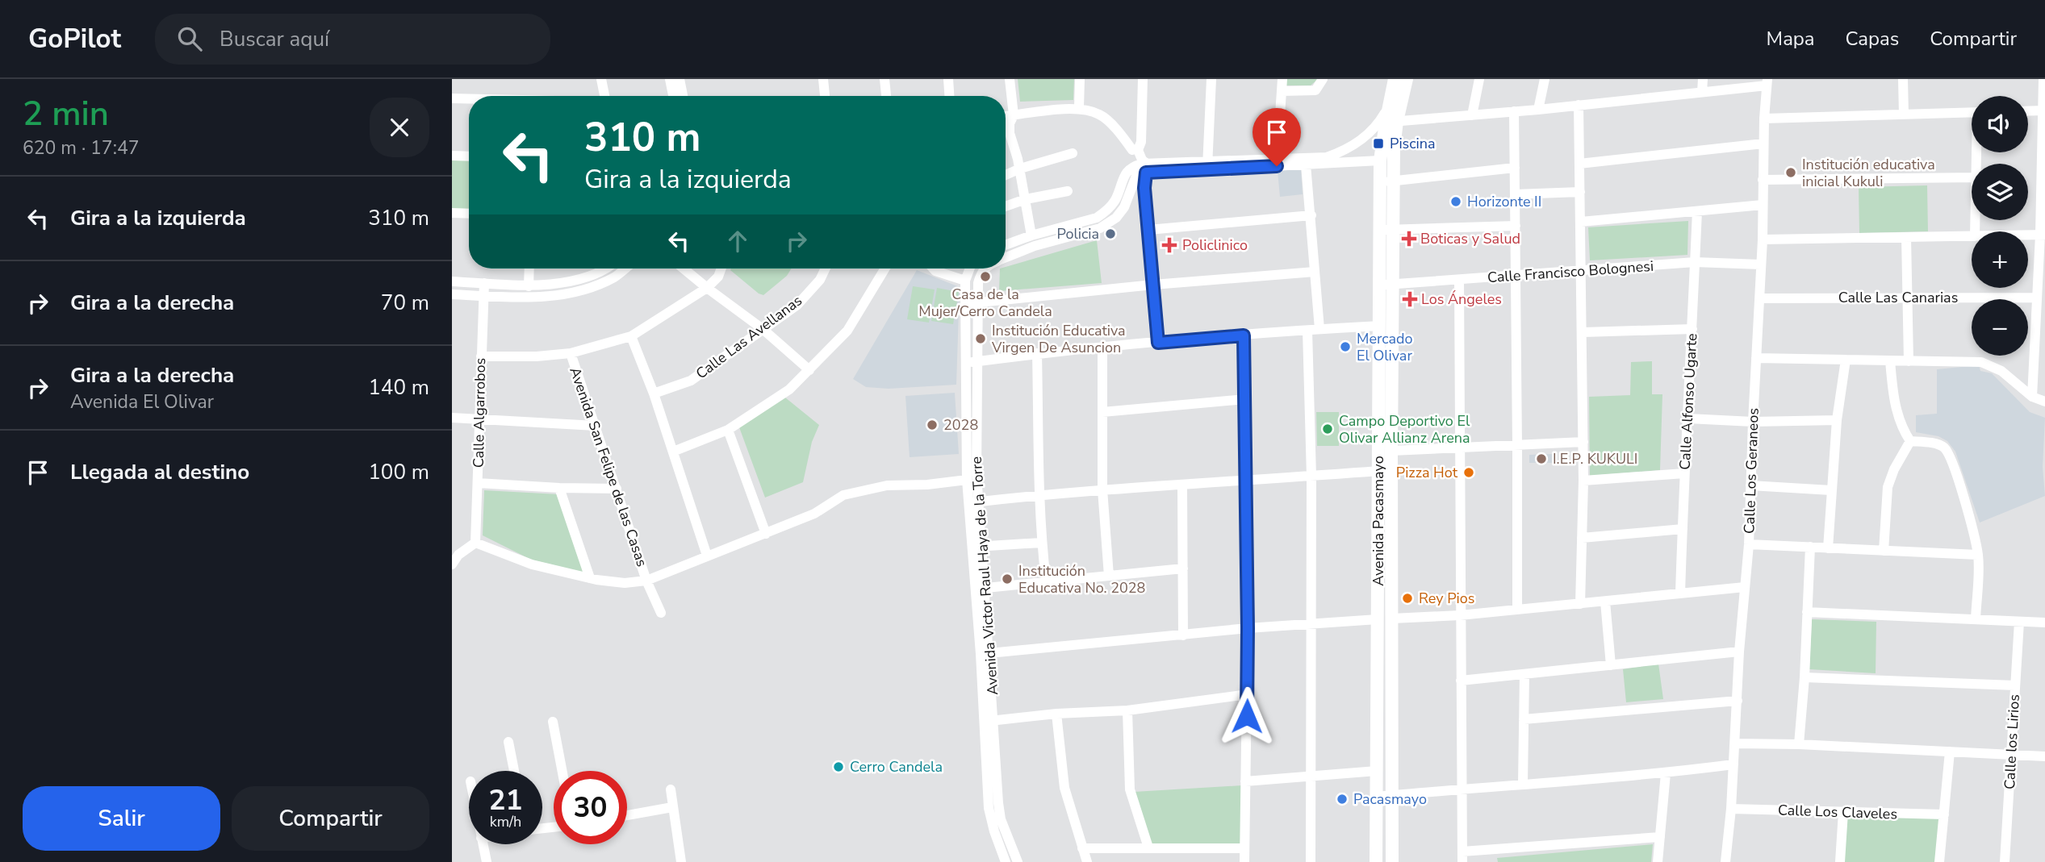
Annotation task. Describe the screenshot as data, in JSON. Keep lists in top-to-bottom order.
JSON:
{
  "streets": {
    "main road": ["Avenida Pacasmayo"],
    "street": [
      "Calle Francisco Bolognesi",
      "Calle Las Canarias",
      "Calle Las Avellanas",
      "Calle Alfonso Ugarte",
      "Calle Algarrobos",
      "Avenida San Felipe de las Casas",
      "Calle Los Geraneos",
      "Avenida Victor Raul Haya de la Torre",
      "Calle los Lirios",
      "Calle Los Claveles"
    ]
  },
  "crossings": [
    ["Calle Francisco Bolognesi", "Calle Alfonso Ugarte"],
    ["Calle Francisco Bolognesi", "Calle Los Geraneos"],
    ["Calle Francisco Bolognesi", "Avenida Pacasmayo"],
    ["Calle Las Canarias", "Calle Los Geraneos"],
    ["Calle Los Geraneos", "Calle Los Claveles"]
  ],
  "places": {
    "transit": ["Piscina"],
    "other": [
      "Institución educativa inicial Kukuli",
      "Horizonte II",
      "Policia",
      "Casa de la Mujer/Cerro Candela",
      "Institución Educativa Virgen De Asuncion",
      "Mercado El Olivar",
      "2028",
      "Campo Deportivo El Olivar Allianz Arena",
      "I.E.P. KUKULI",
      "Pizza Hot",
      "Institución Educativa No. 2028",
      "Rey Pios",
      "Cerro Candela",
      "Pacasmayo"
    ],
    "health": ["Boticas y Salud", "Policlinico", "Los Ángeles"]
  },
  "page": {
    "header": "GoPilot",
    "search": "Buscar aquí",
    "nav": ["Mapa", "Capas", "Compartir"],
    "heading": ["2 min", "620 m · 17:47"],
    "map_buttons": ["+", "−"],
    "turn": ["310 m", "Gira a la izquierda"],
    "list": [
      {
        "name": "Gira a la izquierda",
        "value": "310 m"
      },
      {
        "name": "Gira a la derecha",
        "value": "70 m"
      },
      {
        "name": "Gira a la derecha",
        "note": "Avenida El Olivar",
        "value": "140 m"
      },
      {
        "name": "Llegada al destino",
        "value": "100 m"
      }
    ],
    "speed": "21 km/h",
    "limit": "30",
    "buttons": ["Salir", "Compartir"]
  }
}
